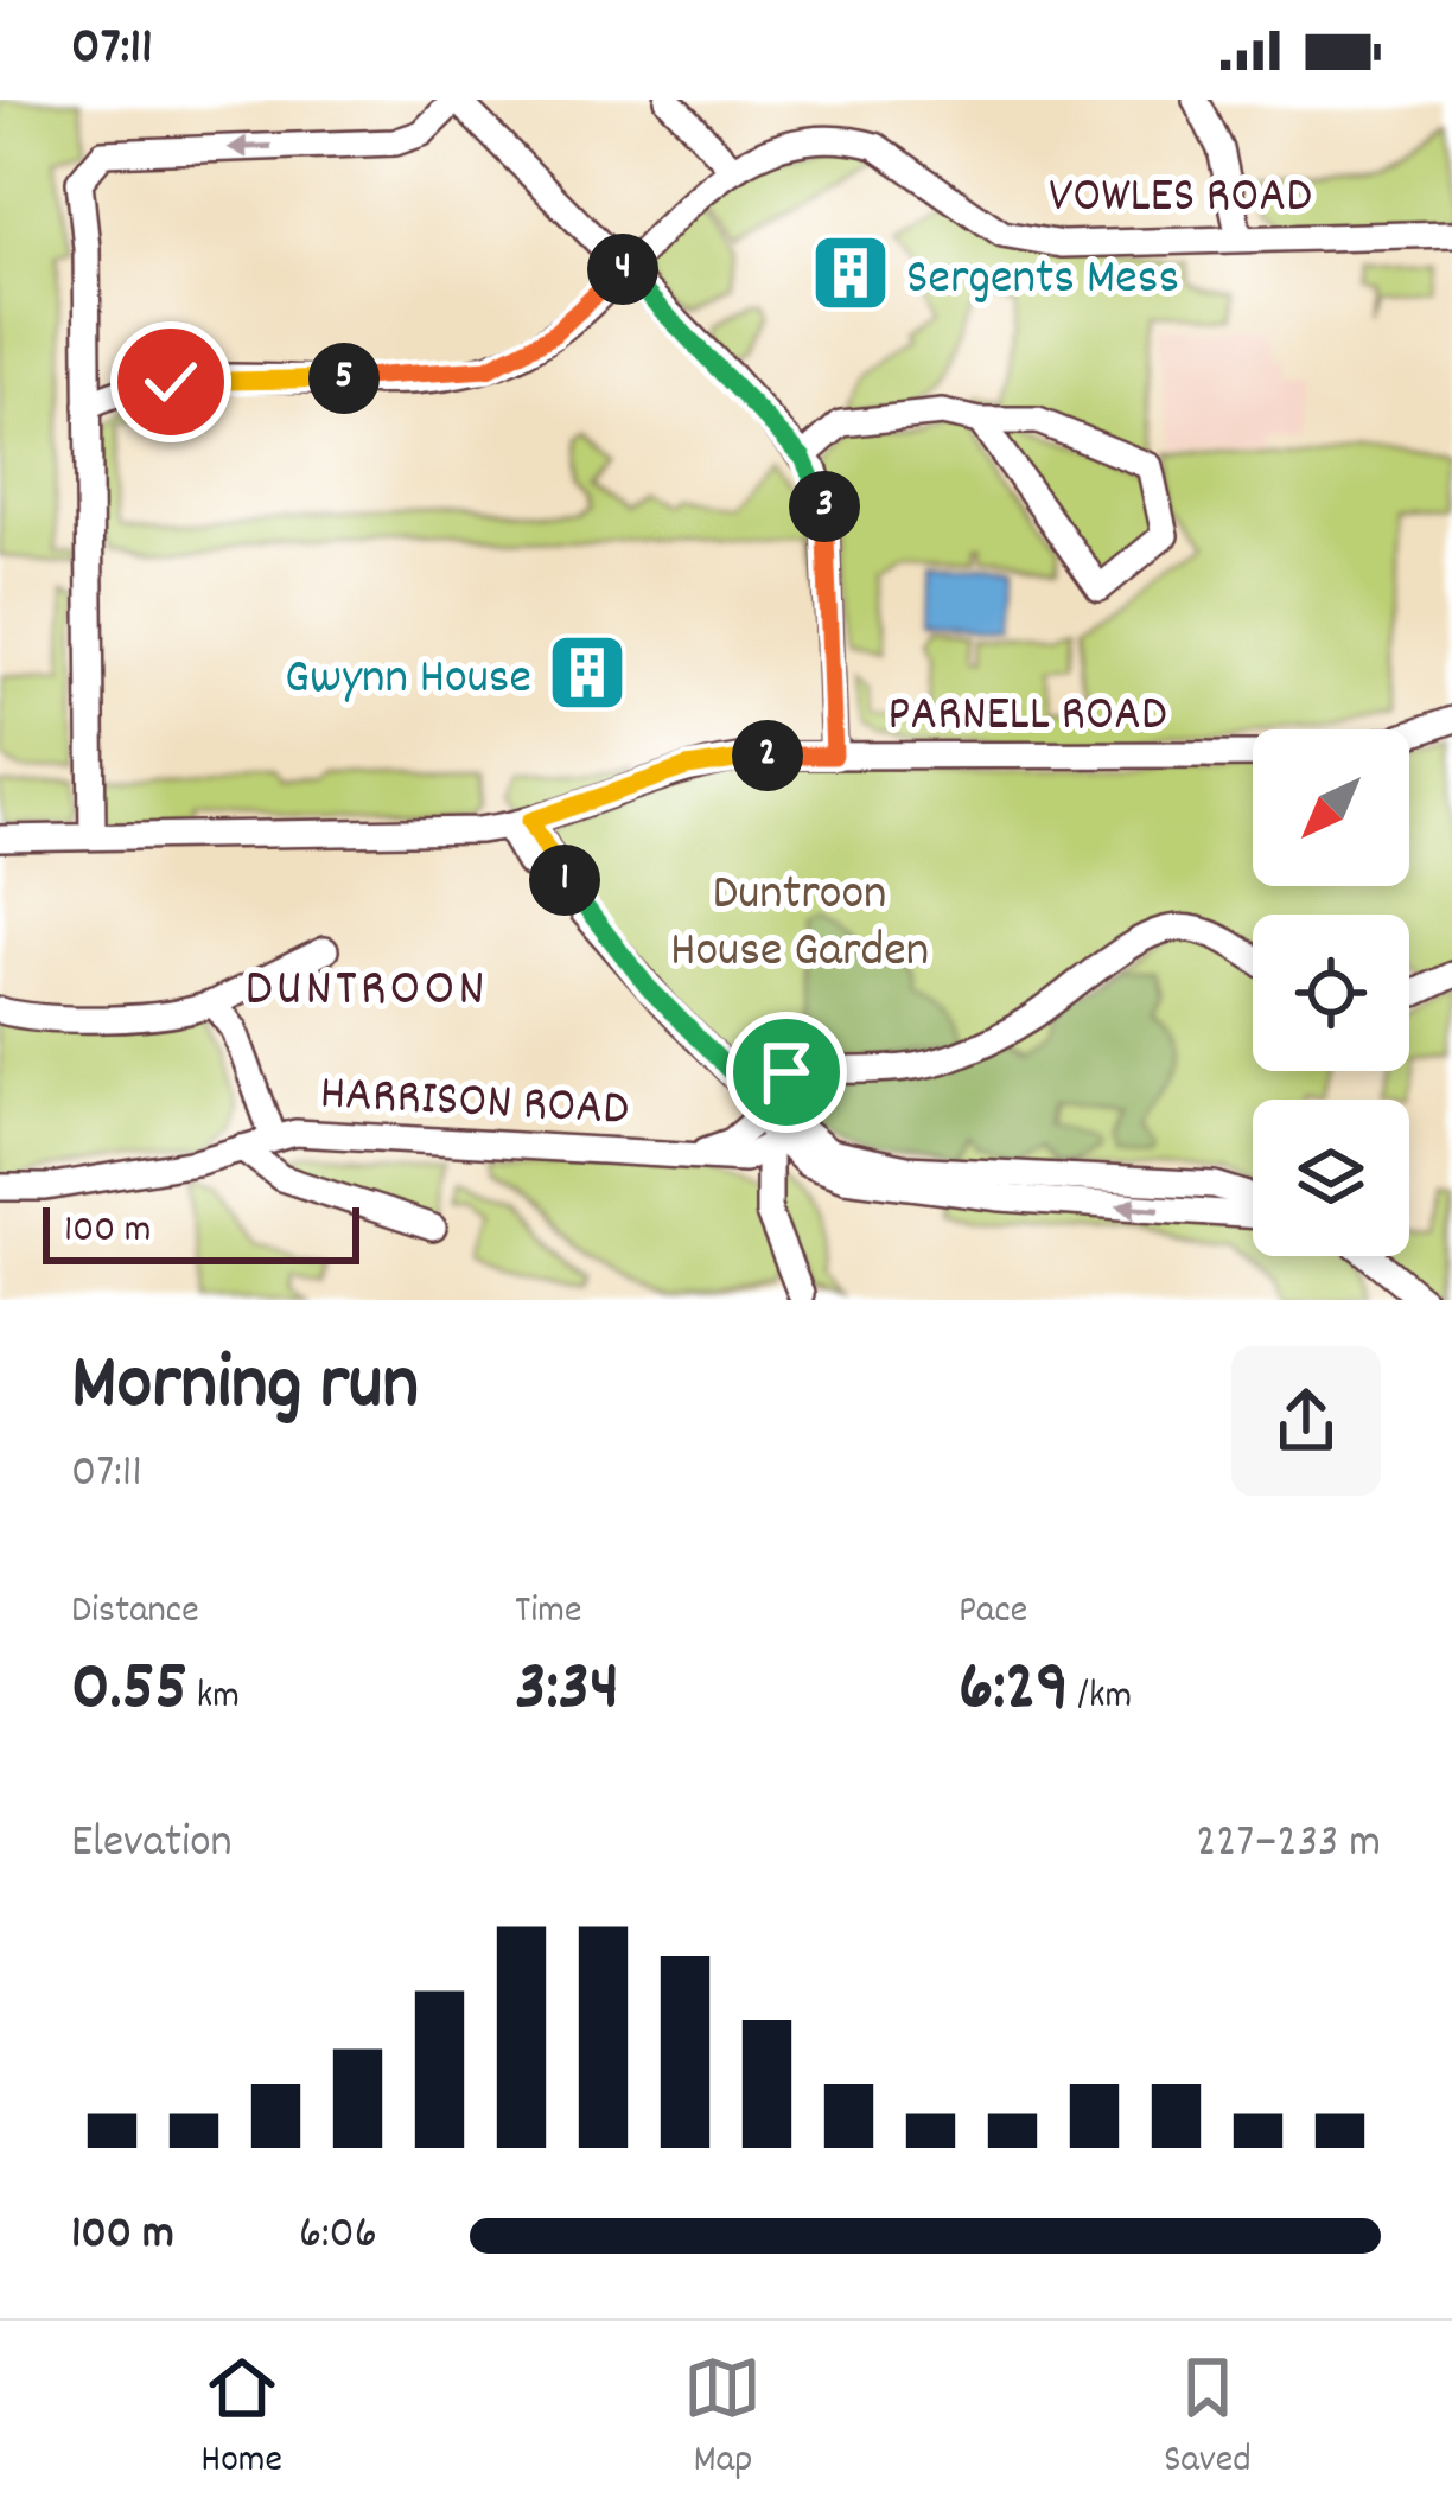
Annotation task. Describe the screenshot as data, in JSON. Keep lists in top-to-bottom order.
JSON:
{
  "streets": {
    "street": ["VOWLES ROAD", "PARNELL ROAD", "HARRISON ROAD"]
  },
  "districts": ["DUNTROON"],
  "parks": ["Duntroon House Garden"],
  "places": {
    "building": ["Sergents Mess", "Gwynn House"]
  },
  "scale_bar": "100 m",
  "north": "bottom left",
  "page": {
    "status": "07:11",
    "pins": [
      "4",
      "5",
      "3",
      "2",
      "1"
    ],
    "scale": "100 m",
    "heading": ["Morning run", "07:11"],
    "stats": [
      ["Distance", "0.55 km"],
      ["Time", "3:34"],
      ["Pace", "6:29 /km"]
    ],
    "chart": ["Elevation", "227–233 m"],
    "list": [
      {
        "name": "100 m",
        "note": "6:06"
      }
    ],
    "tabs": ["Home", "Map", "Saved"]
  }
}
